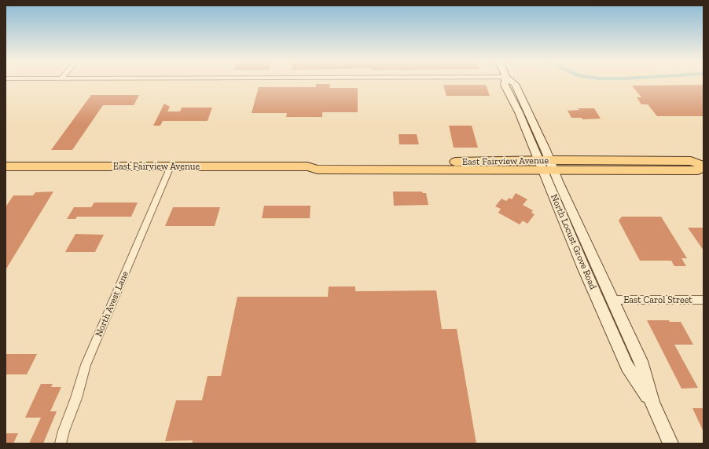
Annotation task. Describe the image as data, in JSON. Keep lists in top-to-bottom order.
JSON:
{
  "streets": {
    "main road": ["East Fairview Avenue", "North Locust Grove Road"],
    "street": ["East Carol Street", "North Avest Lane"]
  },
  "crossings": [
    ["East Fairview Avenue", "North Locust Grove Road"],
    ["East Fairview Avenue", "North Avest Lane"],
    ["North Locust Grove Road", "East Carol Street"]
  ]
}
